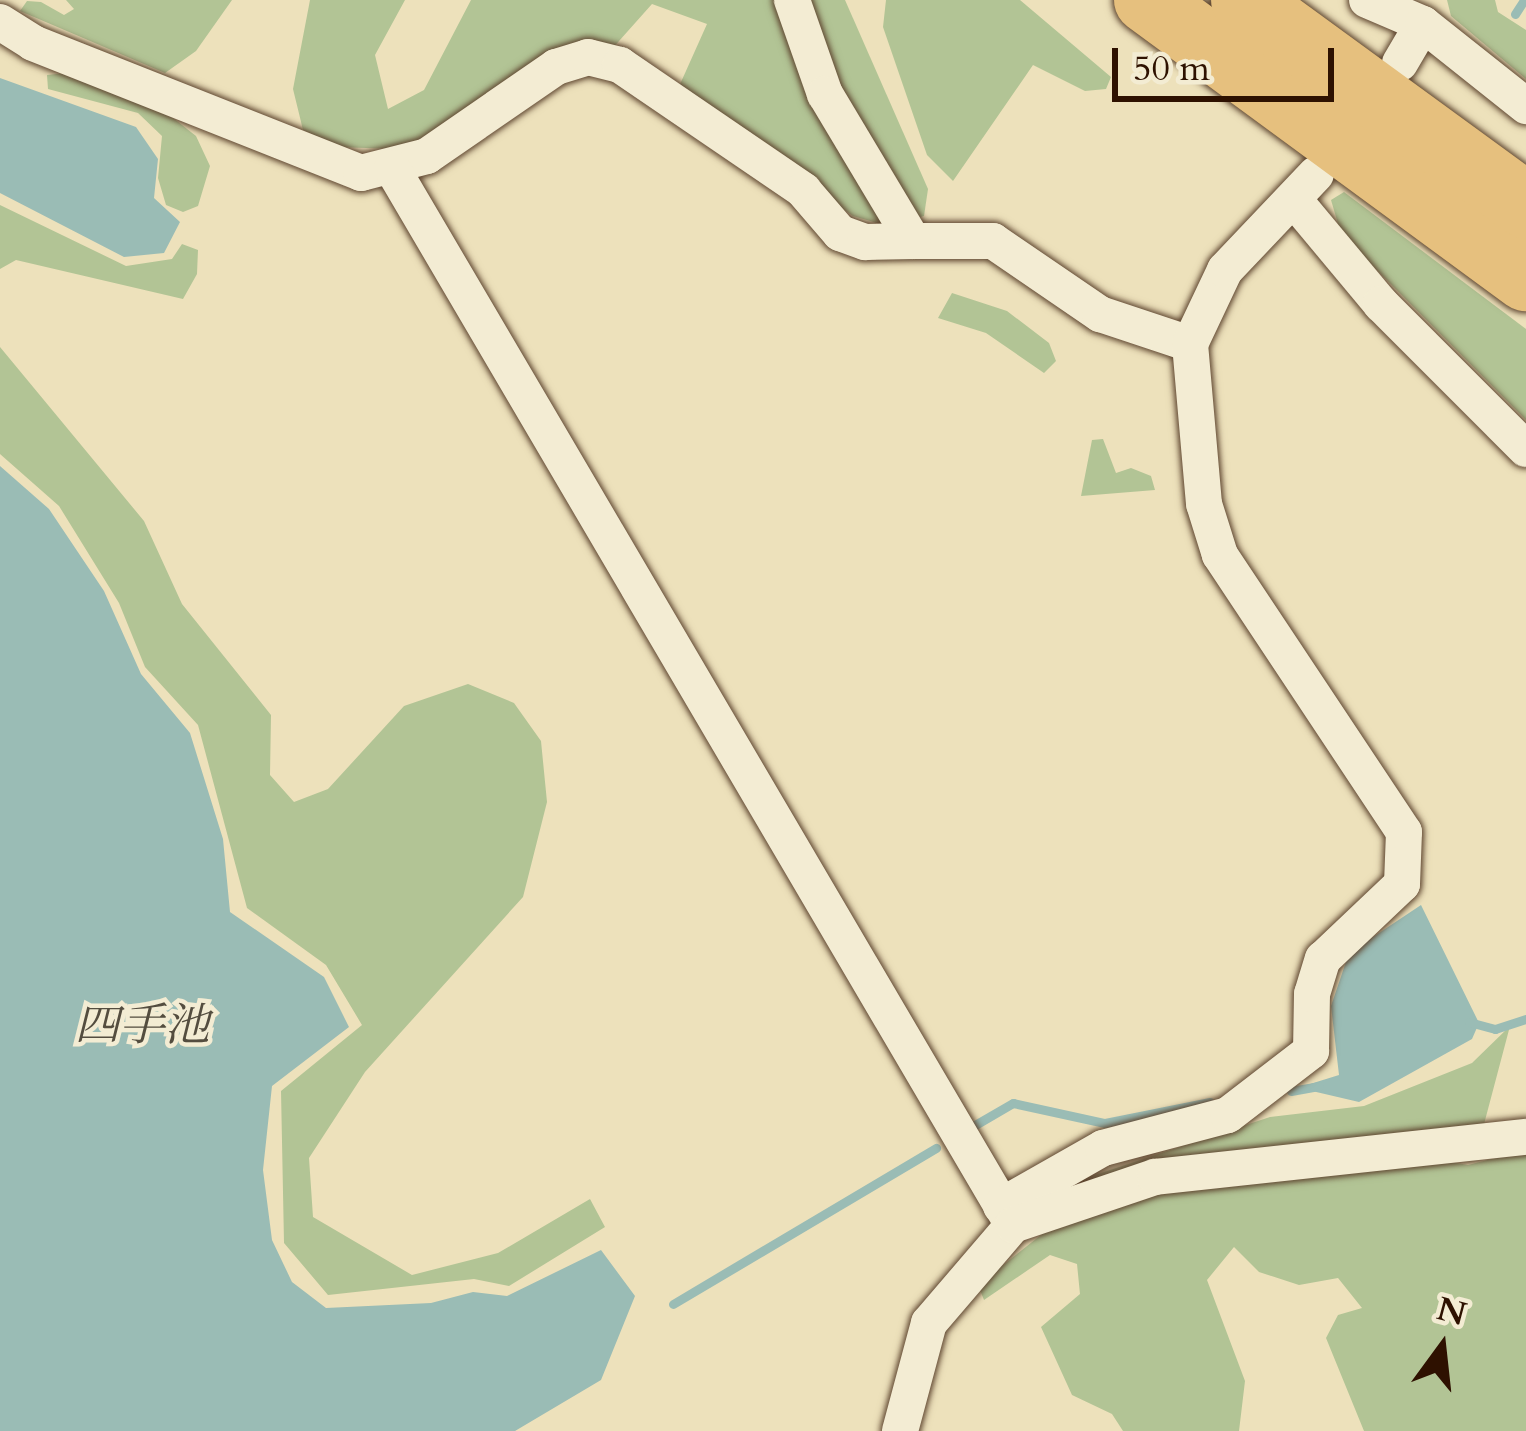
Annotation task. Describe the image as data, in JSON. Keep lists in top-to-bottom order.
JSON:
{
  "water": ["四手池"],
  "scale_bar": "50 m",
  "north": "top"
}
